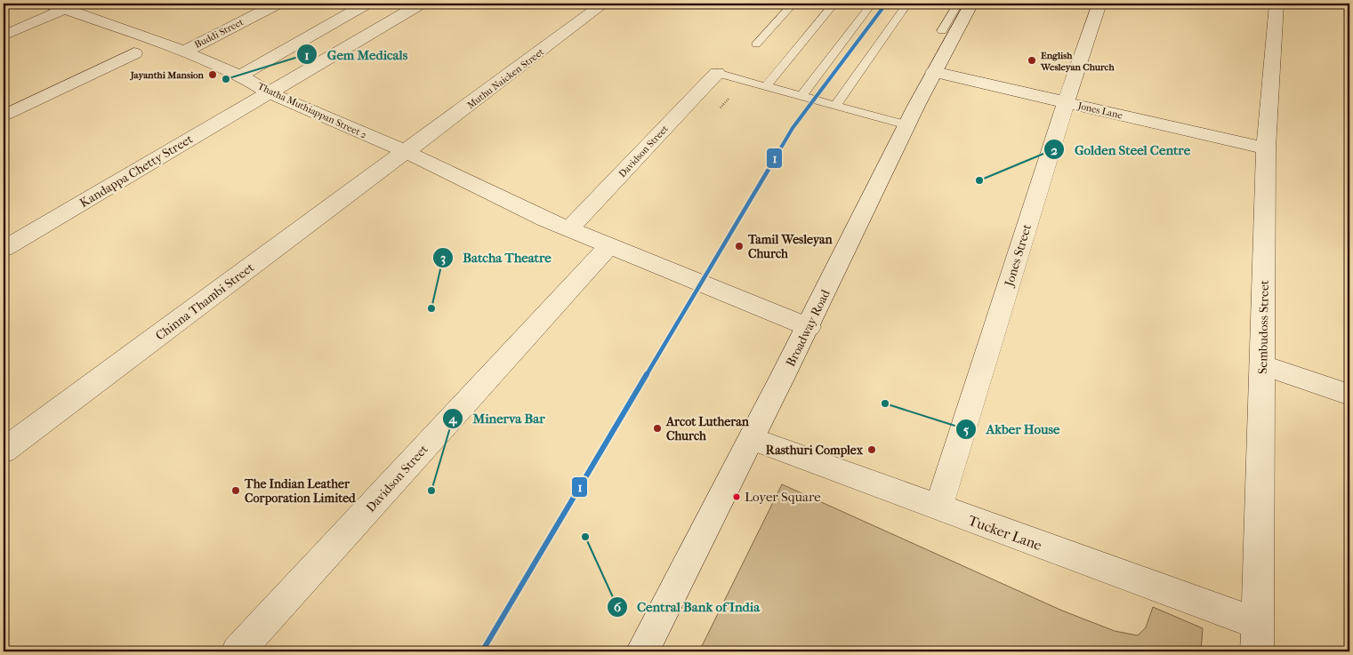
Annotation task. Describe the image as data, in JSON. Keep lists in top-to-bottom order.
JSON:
{
  "streets": {
    "street": [
      "Buddi Street",
      "Muthu Naicken Street",
      "Thatha Muthiappan Street 2",
      "Jones Lane",
      "Davidson Street",
      "Kandappa Chetty Street",
      "Jones Street",
      "Chinna Thambi Street",
      "Sembudoss Street",
      "Broadway Road",
      "Tucker Lane"
    ]
  },
  "crossings": [
    ["Buddi Street", "Thatha Muthiappan Street 2"],
    ["Muthu Naicken Street", "Thatha Muthiappan Street 2"],
    ["Muthu Naicken Street", "Chinna Thambi Street"],
    ["Thatha Muthiappan Street 2", "Davidson Street"],
    ["Thatha Muthiappan Street 2", "Kandappa Chetty Street"],
    ["Thatha Muthiappan Street 2", "Chinna Thambi Street"],
    ["Thatha Muthiappan Street 2", "Broadway Road"],
    ["Jones Lane", "Jones Street"],
    ["Jones Lane", "Sembudoss Street"],
    ["Jones Lane", "Broadway Road"],
    ["Jones Street", "Tucker Lane"],
    ["Sembudoss Street", "Tucker Lane"],
    ["Broadway Road", "Tucker Lane"]
  ],
  "places": [
    "English Wesleyan Church",
    "Jayanthi Mansion",
    "Gem Medicals",
    "Golden Steel Centre",
    "Tamil Wesleyan Church",
    "Batcha Theatre",
    "Akber House",
    "Arcot Lutheran Church",
    "Rasthuri Complex",
    "The Indian Leather Corporation Limited",
    "Minerva Bar",
    "Loyer Square",
    "Central Bank of India"
  ],
  "lines": ["transit line 1"]
}
